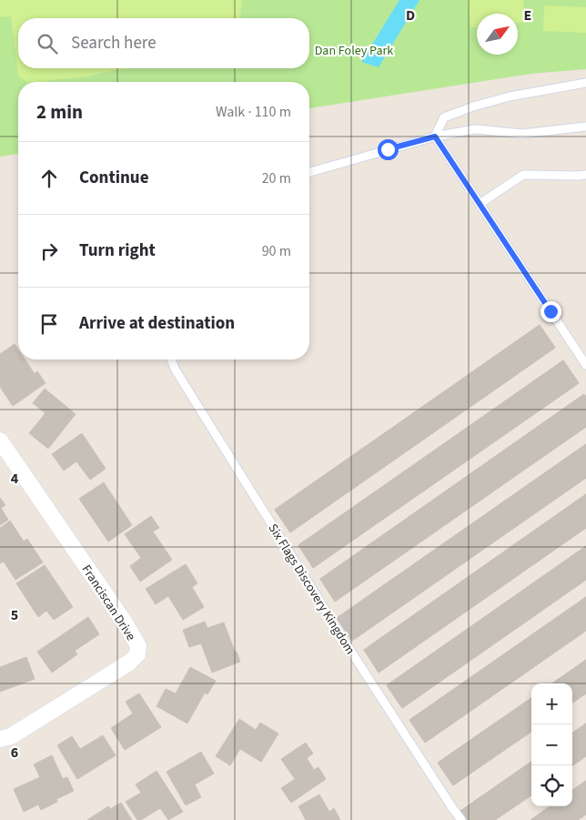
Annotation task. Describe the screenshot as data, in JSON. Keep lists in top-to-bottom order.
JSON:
{
  "streets": {
    "street": ["Franciscan Drive"],
    "lane": ["Six Flags Discovery Kingdom"]
  },
  "parks": ["Dan Foley Park"],
  "north": "top right",
  "page": {
    "search": "Search here",
    "heading": ["2 min", "Walk · 110 m"],
    "list": [
      ["Continue", "20 m"],
      ["Turn right", "90 m"],
      "Arrive at destination"
    ],
    "map_buttons": ["+", "−"]
  },
  "grid": {
    "columns": ["D", "E"],
    "rows": ["4", "5", "6"]
  }
}
